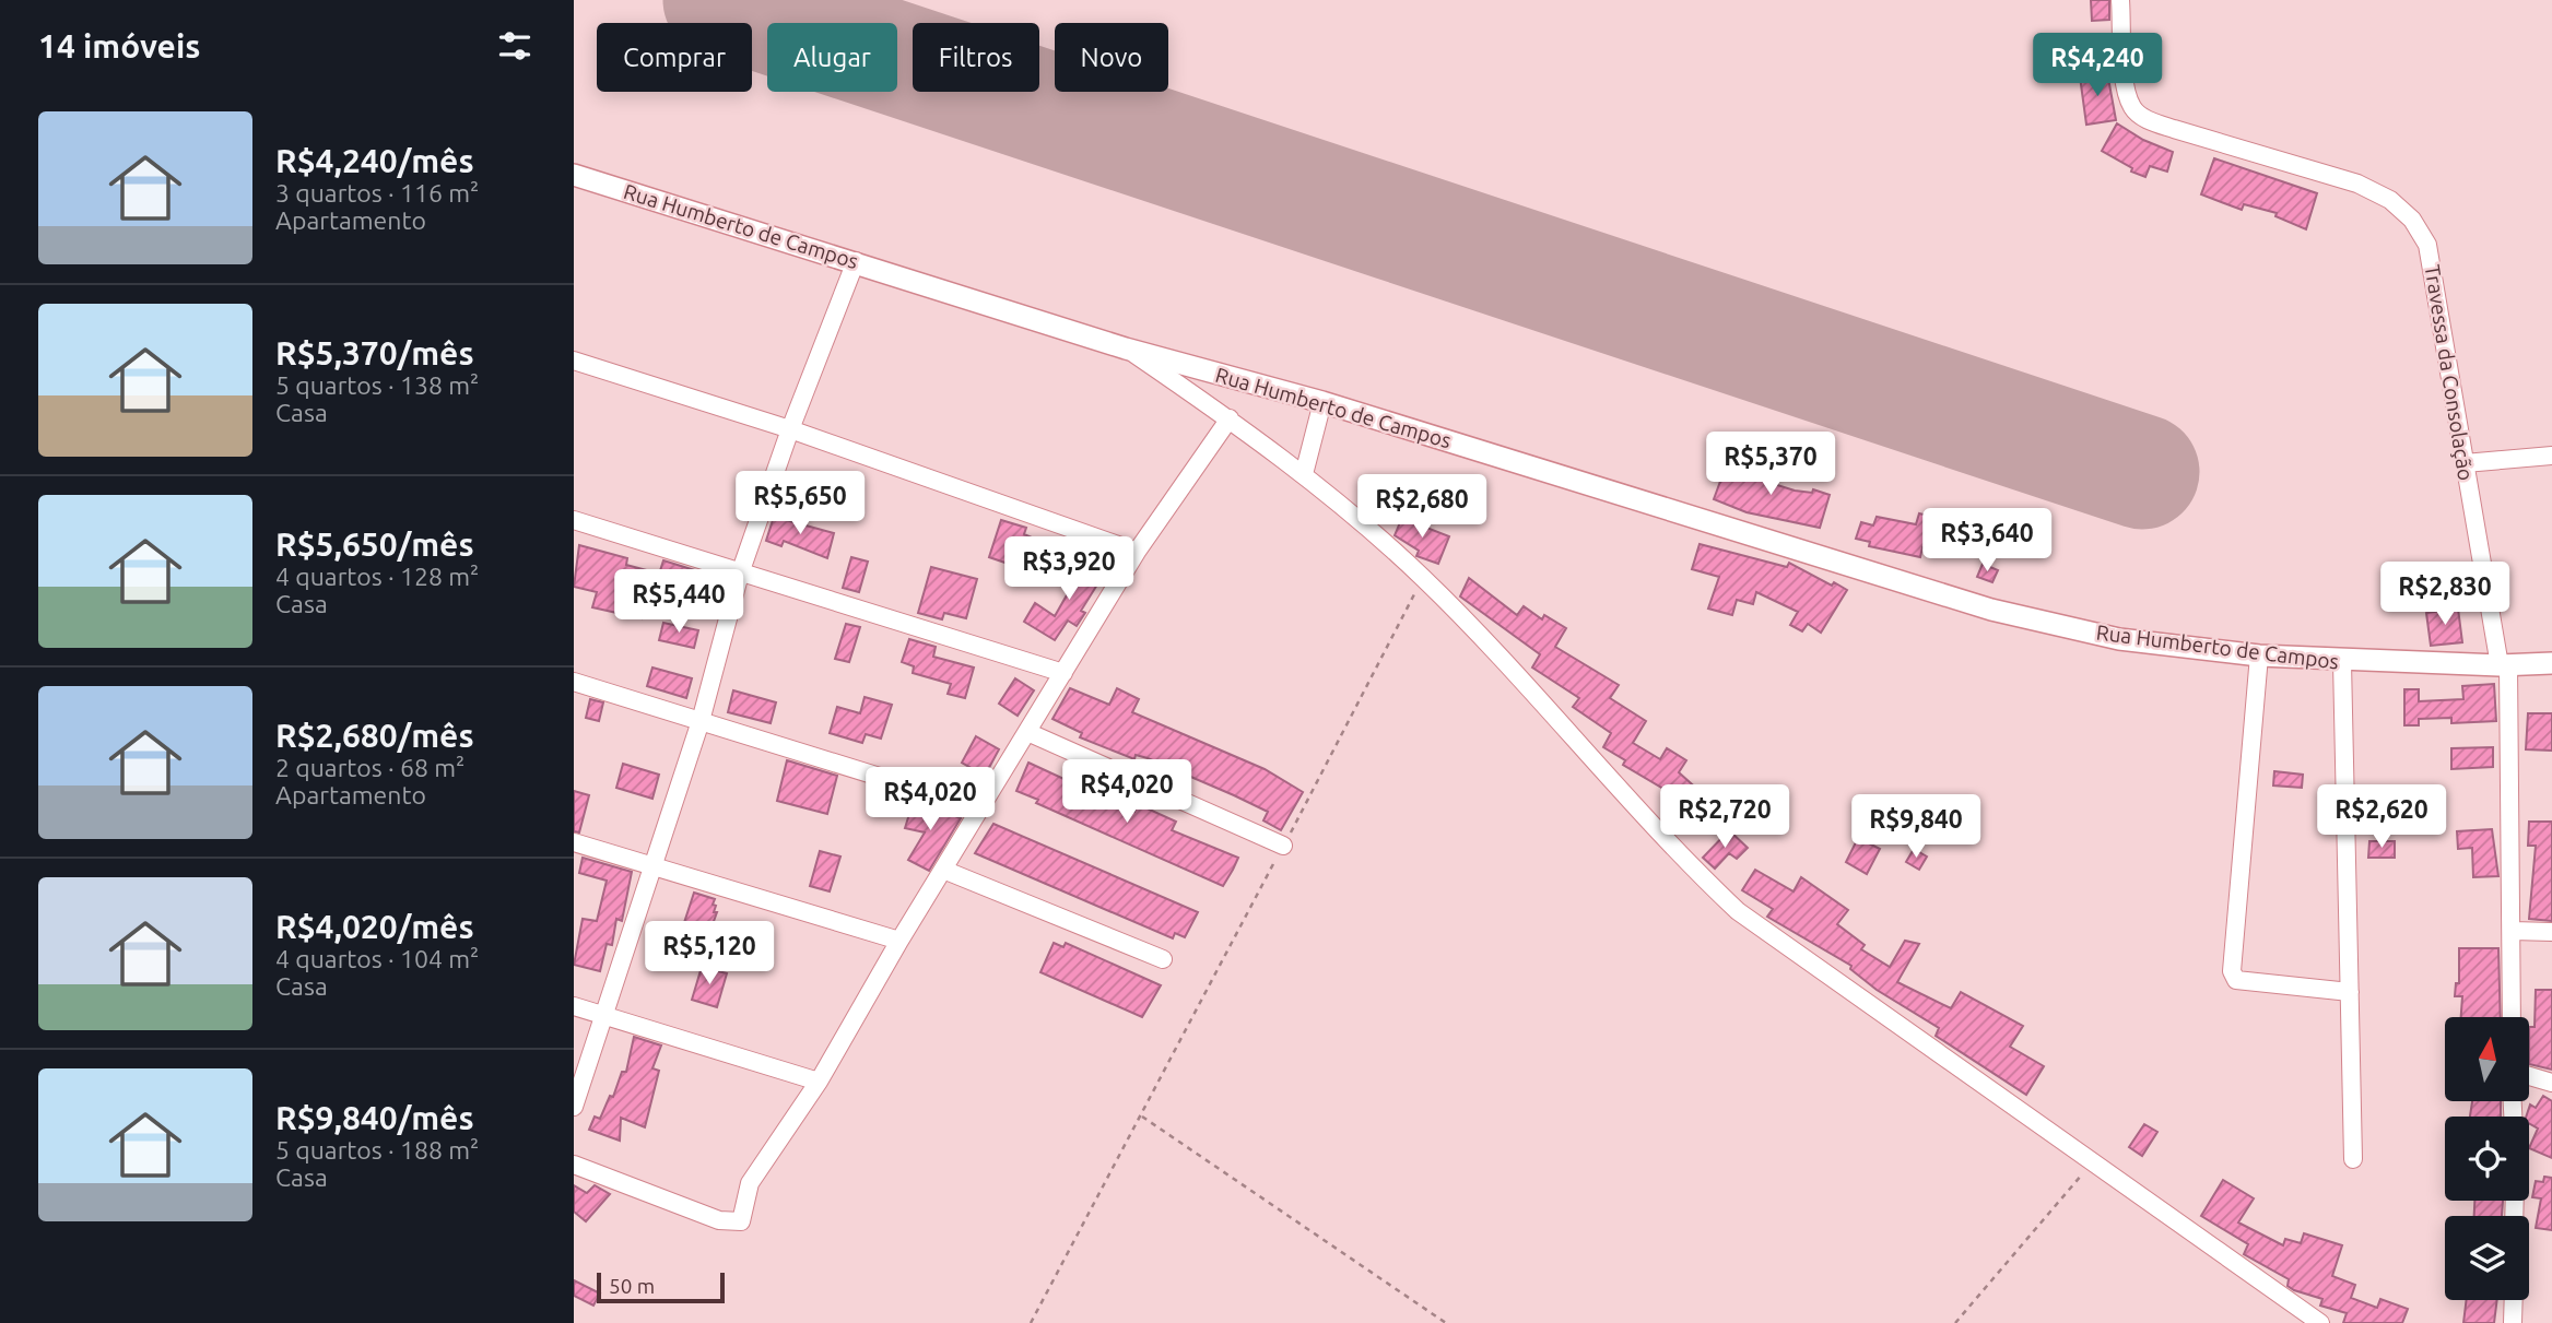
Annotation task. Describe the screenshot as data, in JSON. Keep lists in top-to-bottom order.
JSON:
{
  "streets": {
    "street": ["Rua Humberto de Campos", "Travessa da Consolação"]
  },
  "crossings": [
    ["Rua Humberto de Campos", "Travessa da Consolação"]
  ],
  "scale_bar": "50 m",
  "north": "top",
  "page": {
    "heading": "14 imóveis",
    "chip": [
      "Comprar",
      "Alugar",
      "Filtros",
      "Novo"
    ],
    "price": [
      "R$4,240",
      "R$5,370",
      "R$5,650",
      "R$2,680",
      "R$3,640",
      "R$3,920",
      "R$2,830",
      "R$5,440",
      "R$4,020",
      "R$4,020",
      "R$2,720",
      "R$2,620",
      "R$9,840",
      "R$5,120"
    ],
    "list": [
      {
        "name": "R$4,240/mês",
        "note": "3 quartos · 116 m² · Apartamento"
      },
      {
        "name": "R$5,370/mês",
        "note": "5 quartos · 138 m² · Casa"
      },
      {
        "name": "R$5,650/mês",
        "note": "4 quartos · 128 m² · Casa"
      },
      {
        "name": "R$2,680/mês",
        "note": "2 quartos · 68 m² · Apartamento"
      },
      {
        "name": "R$4,020/mês",
        "note": "4 quartos · 104 m² · Casa"
      },
      {
        "name": "R$9,840/mês",
        "note": "5 quartos · 188 m² · Casa"
      }
    ],
    "scale": "50 m"
  }
}
